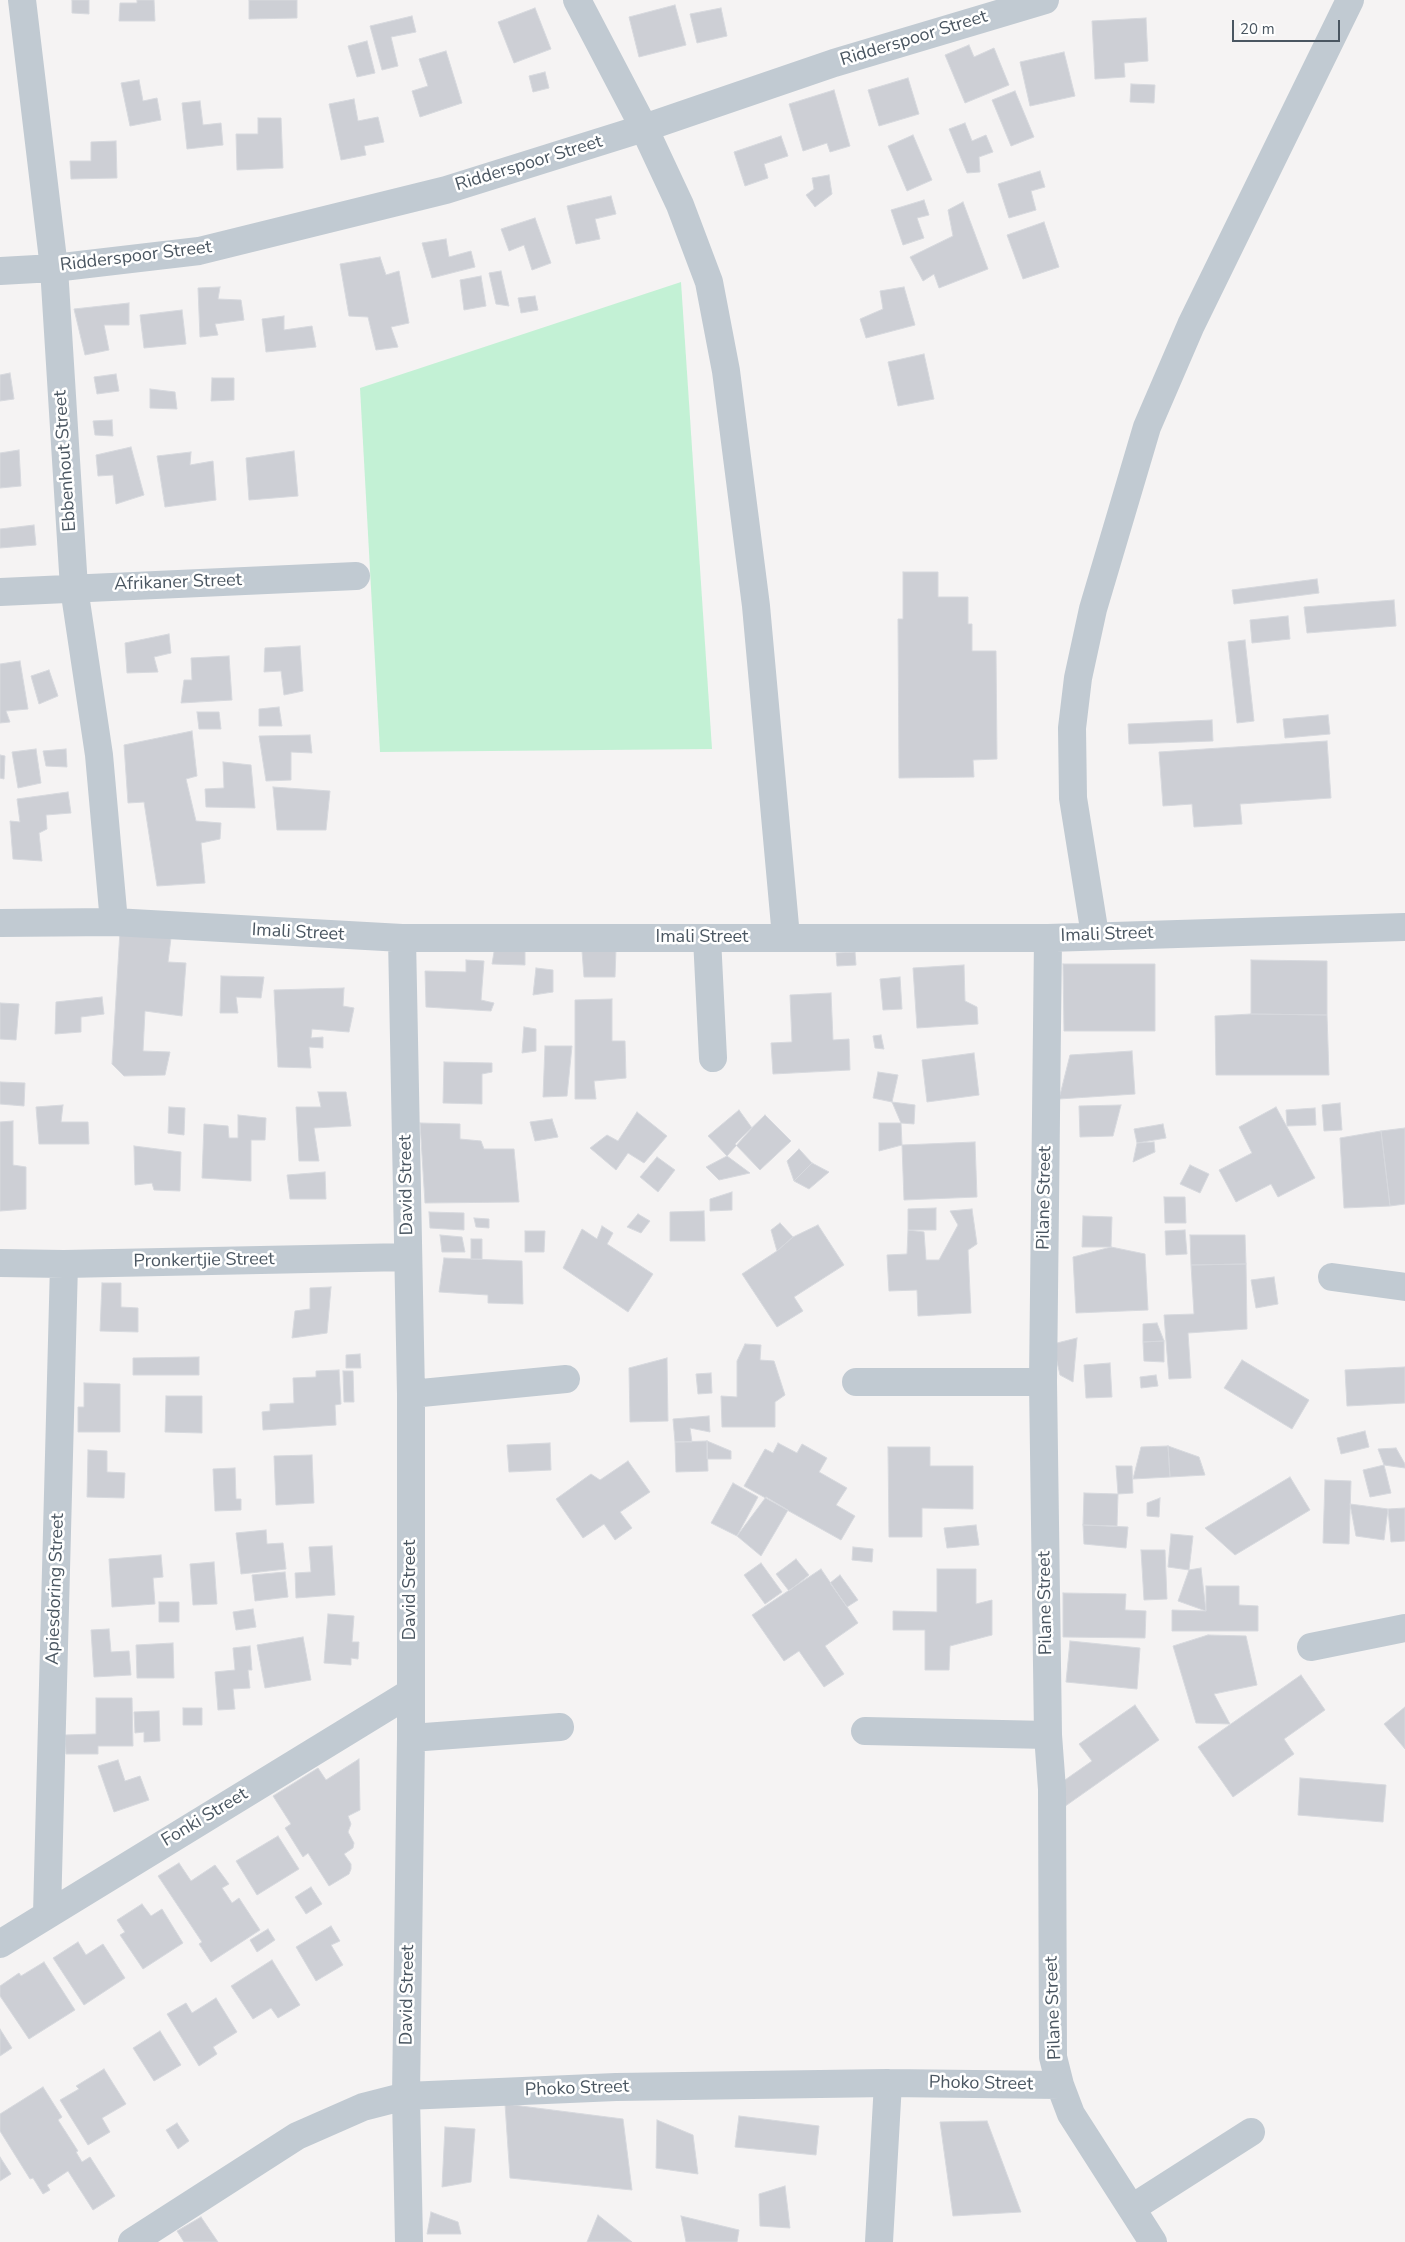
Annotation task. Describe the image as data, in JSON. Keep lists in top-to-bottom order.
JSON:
{
  "streets": {
    "street": [
      "Ridderspoor Street",
      "Ebbenhout Street",
      "Afrikaner Street",
      "Imali Street",
      "David Street",
      "Pilane Street",
      "Pronkertjie Street",
      "Apiesdoring Street",
      "Fonki Street",
      "Phoko Street"
    ]
  },
  "crossings": [
    ["Ridderspoor Street", "Ebbenhout Street"],
    ["Ebbenhout Street", "Afrikaner Street"],
    ["Ebbenhout Street", "Imali Street"],
    ["Imali Street", "David Street"],
    ["Imali Street", "Pilane Street"],
    ["David Street", "Pronkertjie Street"],
    ["David Street", "Fonki Street"],
    ["David Street", "Phoko Street"],
    ["Pilane Street", "Phoko Street"],
    ["Pronkertjie Street", "Apiesdoring Street"],
    ["Apiesdoring Street", "Fonki Street"]
  ],
  "scale_bar": "20 m"
}
